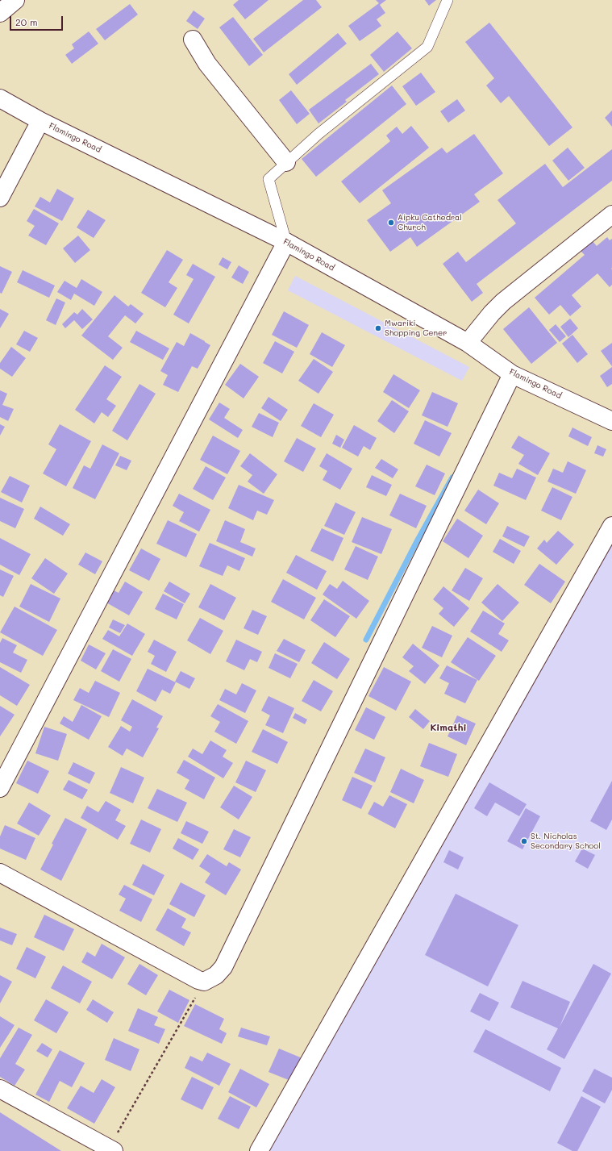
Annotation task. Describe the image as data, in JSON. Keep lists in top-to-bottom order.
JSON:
{
  "streets": {
    "street": ["Flamingo Road"]
  },
  "districts": ["Kimathi"],
  "places": ["Aipku Cathedral Church", "Mwariki Shopping Cener", "St. Nicholas Secondary School"],
  "scale_bar": "20 m"
}
